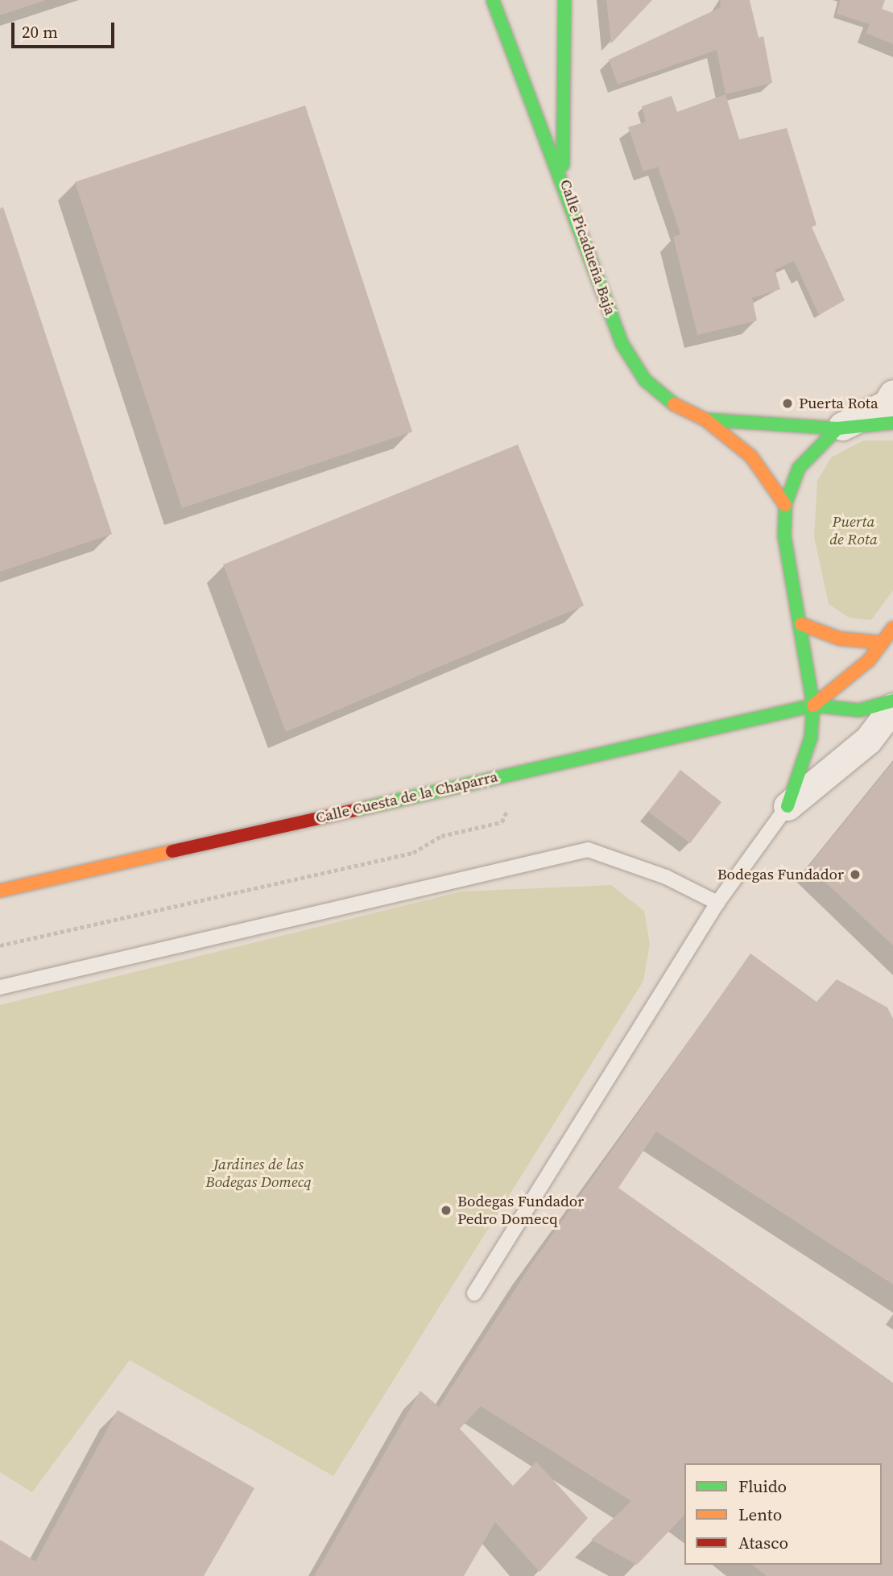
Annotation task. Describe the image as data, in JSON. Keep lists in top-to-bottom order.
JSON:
{
  "streets": {
    "street": ["Calle Picadueña Baja", "Calle Cuesta de la Chaparra"]
  },
  "parks": ["Puerta de Rota", "Jardines de las Bodegas Domecq"],
  "places": ["Puerta Rota", "Bodegas Fundador", "Bodegas Fundador Pedro Domecq"],
  "legend": ["Fluido", "Lento", "Atasco"],
  "scale_bar": "20 m"
}
